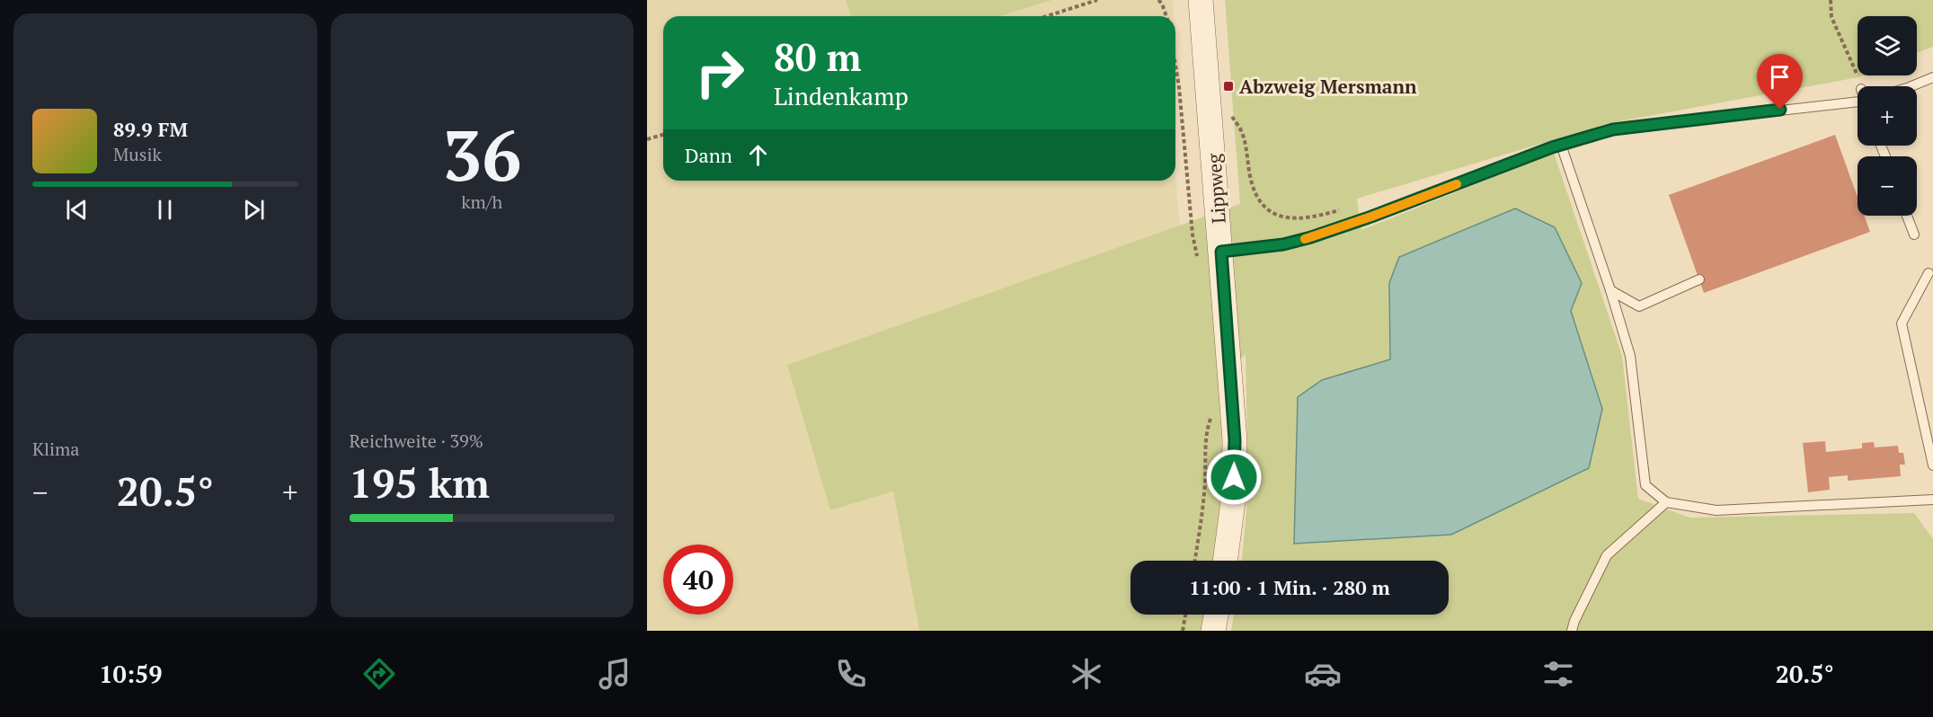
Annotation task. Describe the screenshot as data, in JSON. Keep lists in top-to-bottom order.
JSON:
{
  "streets": {
    "street": ["Lippweg"]
  },
  "places": {
    "transit": ["Abzweig Mersmann"]
  },
  "page": {
    "tile": [
      ["36", "km/h"],
      "Klima",
      ["Reichweite · 39%", "195 km"]
    ],
    "map_buttons": ["+", "−"],
    "turn": ["80 m", "Lindenkamp"],
    "song": ["89.9 FM", "Musik"],
    "then": "Dann",
    "heat": ["−", "20.5°", "+"],
    "limit": "40",
    "trip": "11:00 · 1 Min. · 280 m",
    "tabs": ["10:59", "20.5°"]
  }
}
